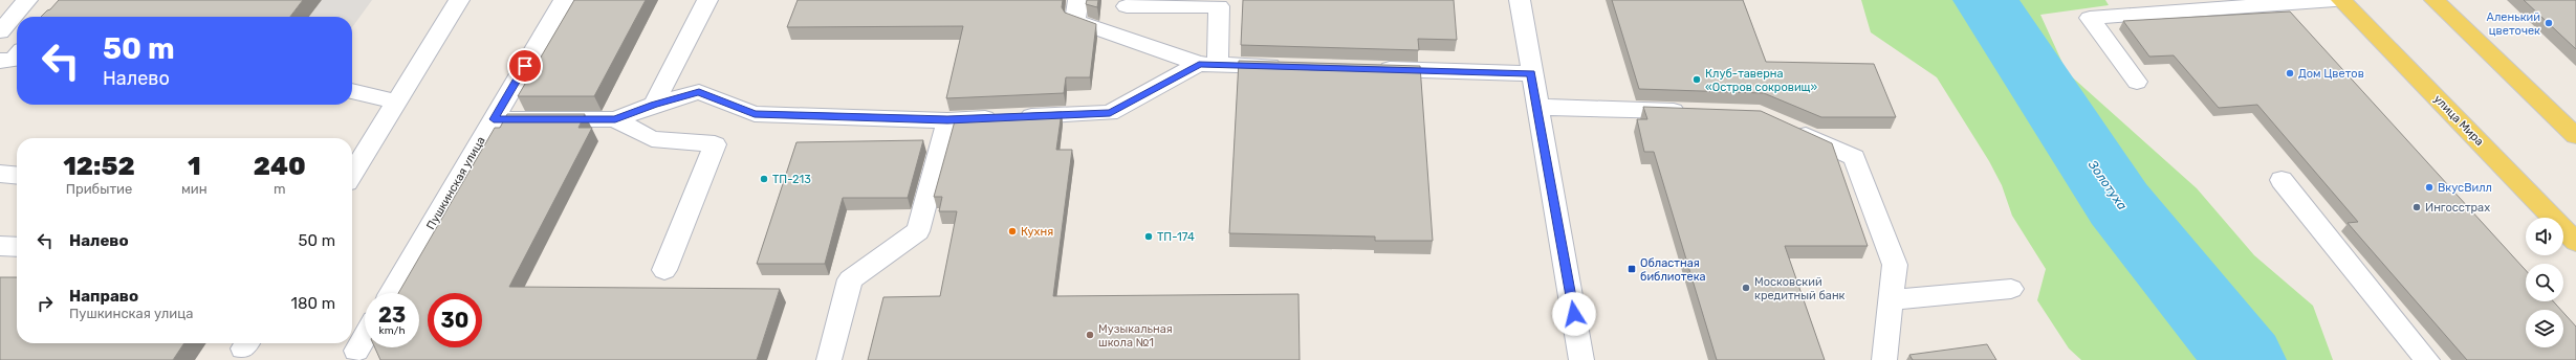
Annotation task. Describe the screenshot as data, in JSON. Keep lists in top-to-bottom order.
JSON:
{
  "streets": {
    "main road": ["улица Мира"],
    "street": ["Пушкинская улица"]
  },
  "water": ["Золотуха"],
  "places": {
    "other": [
      "Аленький цветочек",
      "Дом Цветов",
      "Клуб-таверна «Остров сокровищ»",
      "ТП-213",
      "ВкусВилл",
      "Ингосстрах",
      "Кухня",
      "ТП-174",
      "Московский кредитный банк",
      "Музыкальная школа №1"
    ],
    "transit": ["Областная библиотека"]
  },
  "page": {
    "turn": ["50 m", "Налево"],
    "eta": [
      "12:52",
      "Прибытие",
      "1",
      "мин",
      "240",
      "m"
    ],
    "list": [
      {
        "name": "Налево",
        "value": "50 m"
      },
      {
        "name": "Направо",
        "note": "Пушкинская улица",
        "value": "180 m"
      }
    ],
    "speed": "23 km/h",
    "limit": "30"
  }
}
